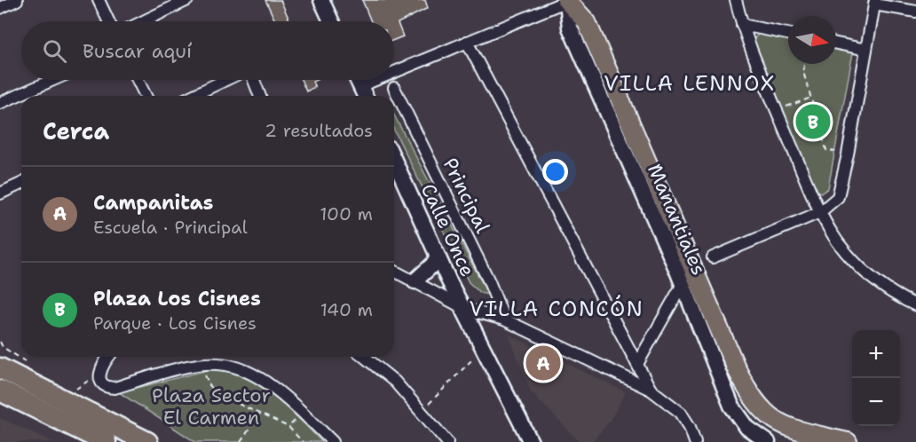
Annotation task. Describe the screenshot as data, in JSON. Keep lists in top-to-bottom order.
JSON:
{
  "streets": {
    "main road": ["Manantiales"],
    "street": ["Principal", "Calle Once"]
  },
  "districts": ["VILLA LENNOX", "VILLA CONCÓN"],
  "parks": ["Plaza Sector El Carmen"],
  "north": "right",
  "page": {
    "search": "Buscar aquí",
    "heading": ["Cerca", "2 resultados"],
    "pins": ["B", "A"],
    "list": [
      {
        "mark": "A",
        "name": "Campanitas",
        "note": "Escuela · Principal",
        "value": "100 m"
      },
      {
        "mark": "B",
        "name": "Plaza Los Cisnes",
        "note": "Parque · Los Cisnes",
        "value": "140 m"
      }
    ],
    "map_buttons": ["+", "−"]
  }
}
